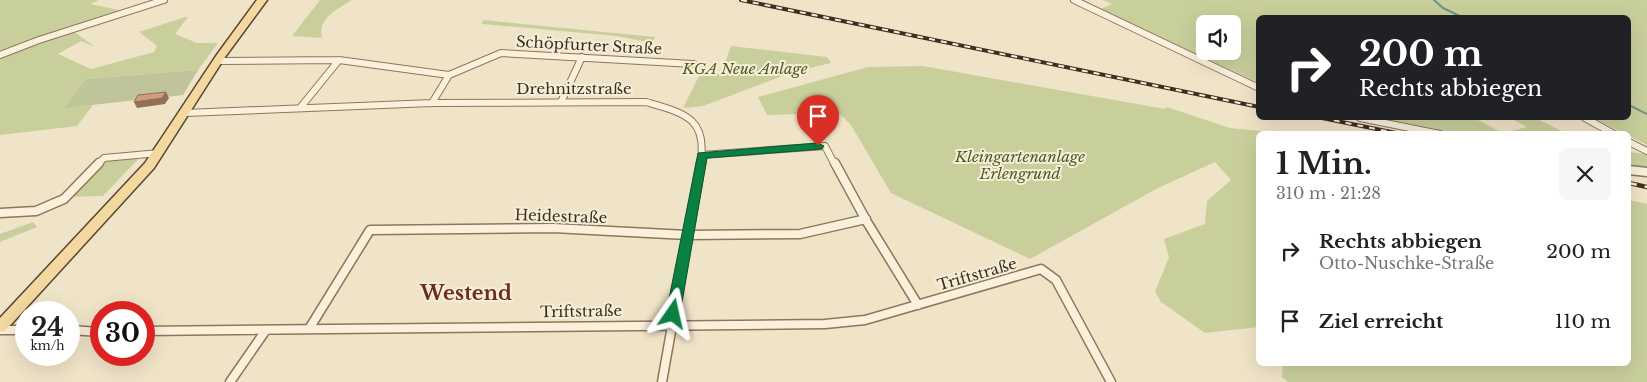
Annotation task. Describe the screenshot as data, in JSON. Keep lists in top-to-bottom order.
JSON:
{
  "streets": {
    "street": [
      "Schöpfurter Straße",
      "Drehnitzstraße",
      "Heidestraße",
      "Triftstraße"
    ]
  },
  "crossings": [
    ["Drehnitzstraße", "Heidestraße"],
    ["Drehnitzstraße", "Triftstraße"],
    ["Heidestraße", "Triftstraße"]
  ],
  "districts": ["Westend"],
  "parks": ["KGA Neue Anlage", "Kleingartenanlage Erlengrund"],
  "page": {
    "turn": ["200 m", "Rechts abbiegen"],
    "heading": ["1 Min.", "310 m · 21:28"],
    "list": [
      {
        "name": "Rechts abbiegen",
        "note": "Otto-Nuschke-Straße",
        "value": "200 m"
      },
      {
        "name": "Ziel erreicht",
        "value": "110 m"
      }
    ],
    "speed": "24 km/h",
    "limit": "30"
  }
}
